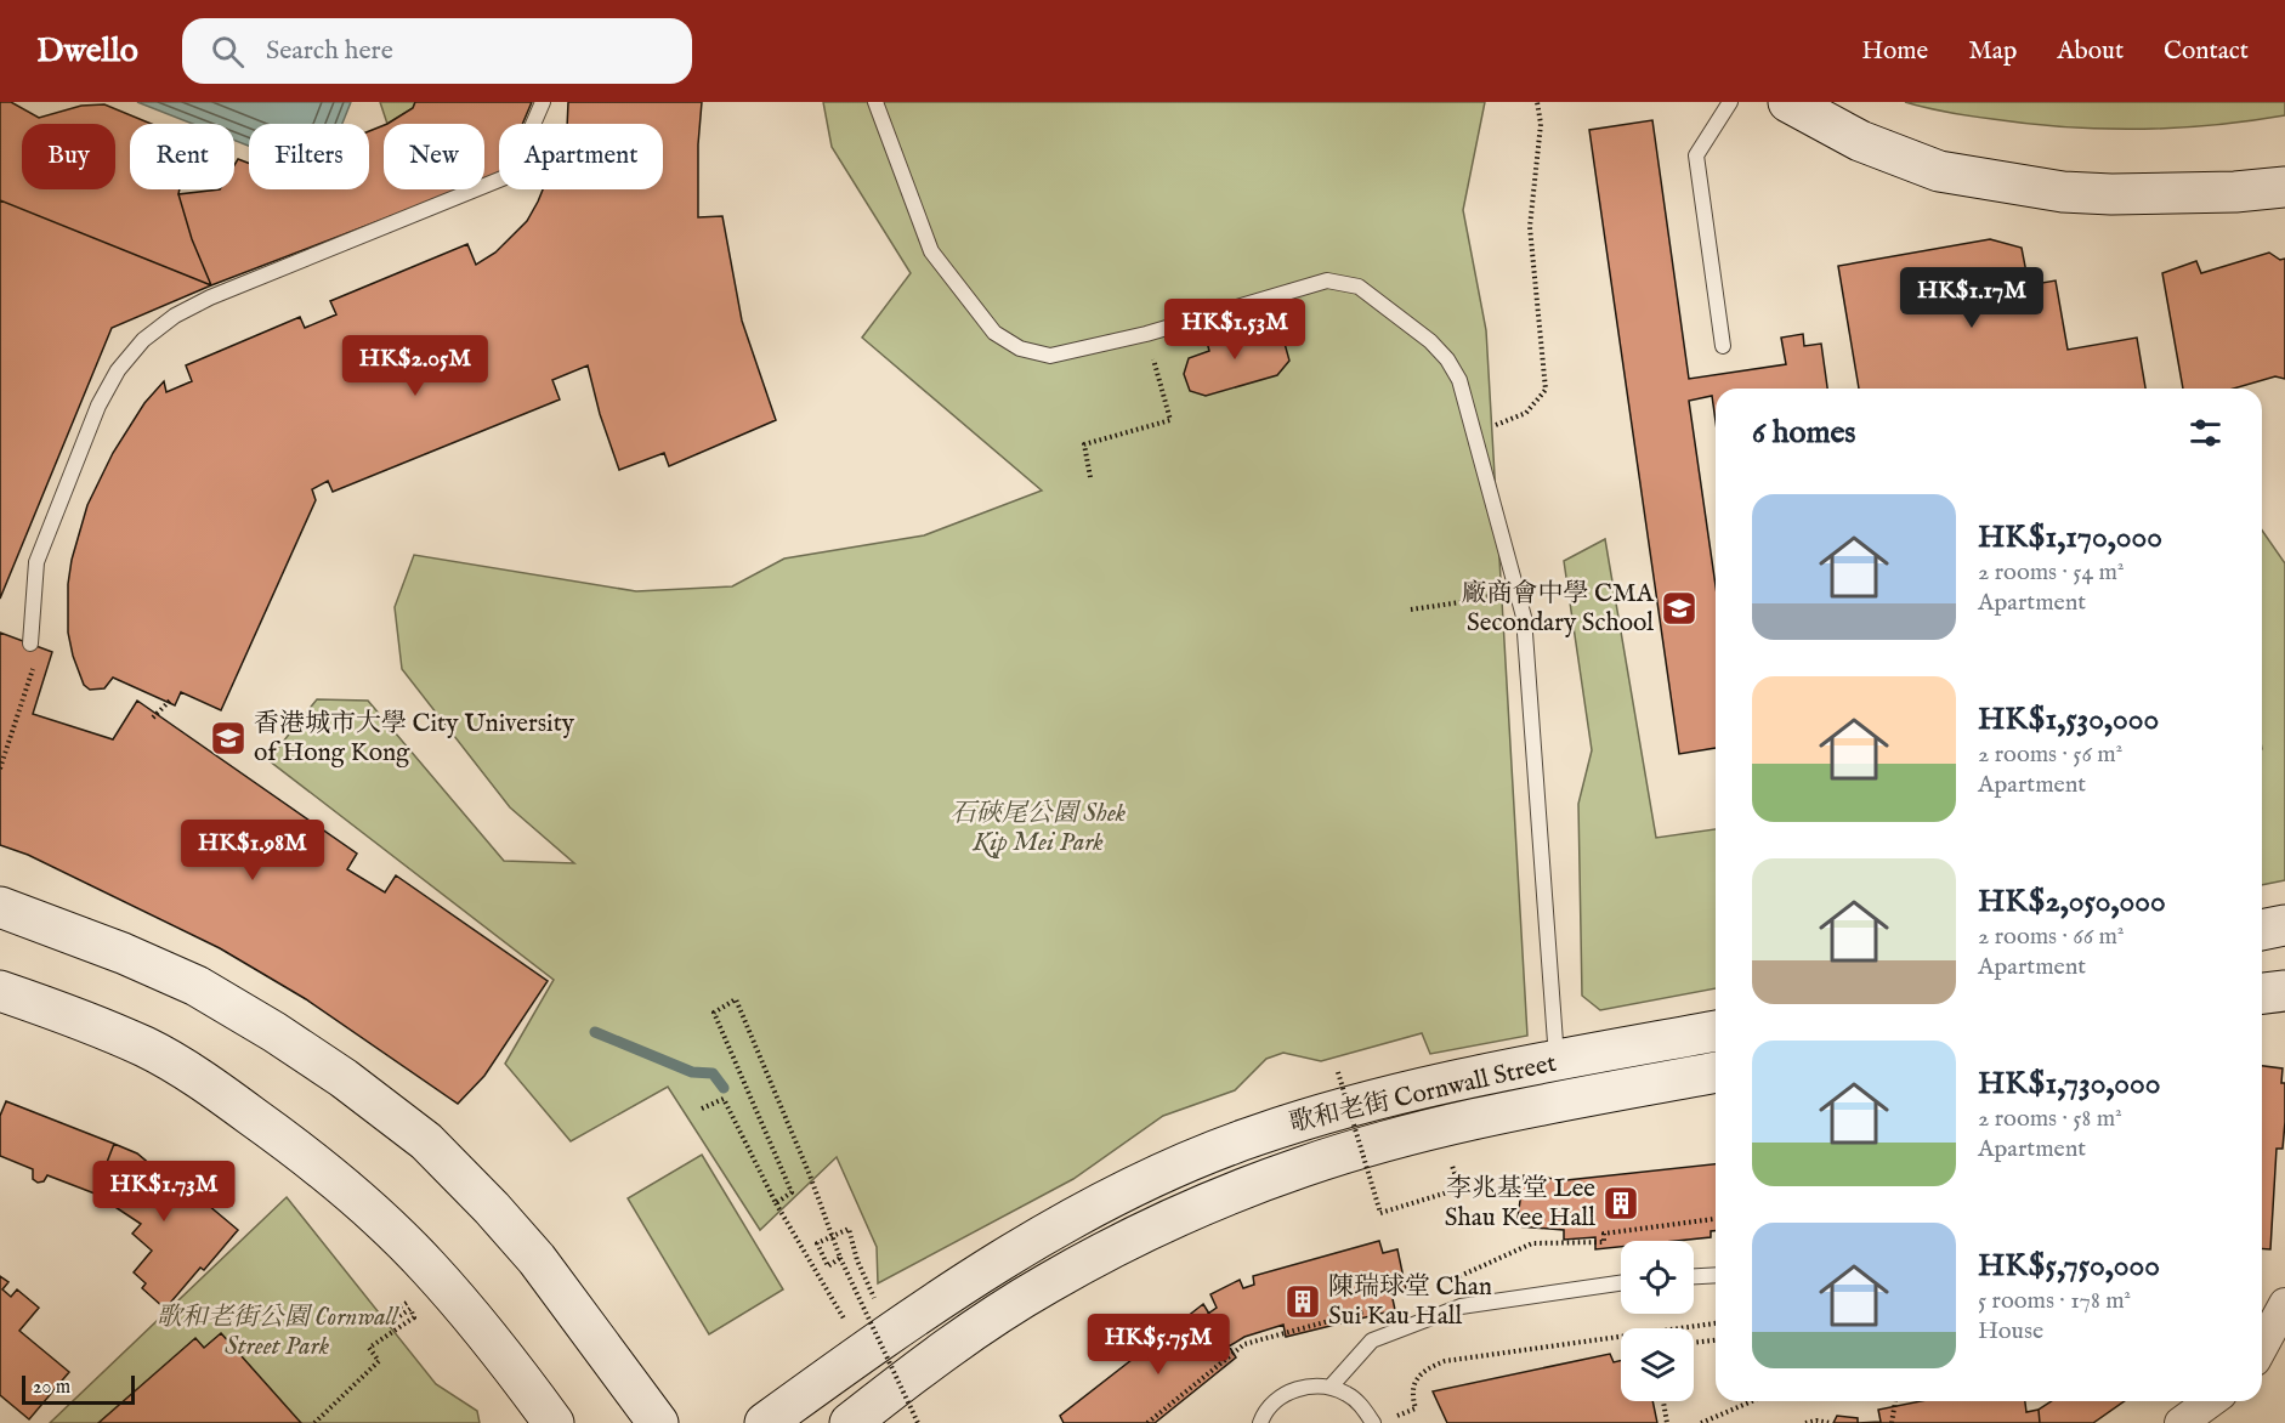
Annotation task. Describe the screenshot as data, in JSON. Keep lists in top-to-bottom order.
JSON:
{
  "streets": {
    "main road": ["歌和老街 Cornwall Street"]
  },
  "parks": ["石硤尾公園 Shek Kip Mei Park", "歌和老街公園 Cornwall Street Park"],
  "places": {
    "school or university": ["廠商會中學 CMA Secondary School", "香港城市大學 City University of Hong Kong"],
    "building": ["李兆基堂 Lee Shau Kee Hall", "陳瑞球堂 Chan Sui Kau Hall"]
  },
  "scale_bar": "20 m",
  "page": {
    "header": "Dwello",
    "search": "Search here",
    "nav": [
      "Home",
      "Map",
      "About",
      "Contact"
    ],
    "chip": [
      "Buy",
      "Rent",
      "Filters",
      "New",
      "Apartment"
    ],
    "price": [
      "HK$1.17M",
      "HK$1.53M",
      "HK$2.05M",
      "HK$1.98M",
      "HK$1.73M",
      "HK$5.75M"
    ],
    "heading": "6 homes",
    "list": [
      {
        "name": "HK$1,170,000",
        "note": "2 rooms · 54 m² · Apartment"
      },
      {
        "name": "HK$1,530,000",
        "note": "2 rooms · 56 m² · Apartment"
      },
      {
        "name": "HK$2,050,000",
        "note": "2 rooms · 66 m² · Apartment"
      },
      {
        "name": "HK$1,730,000",
        "note": "2 rooms · 58 m² · Apartment"
      },
      {
        "name": "HK$5,750,000",
        "note": "5 rooms · 178 m² · House"
      }
    ],
    "scale": "20 m"
  }
}
